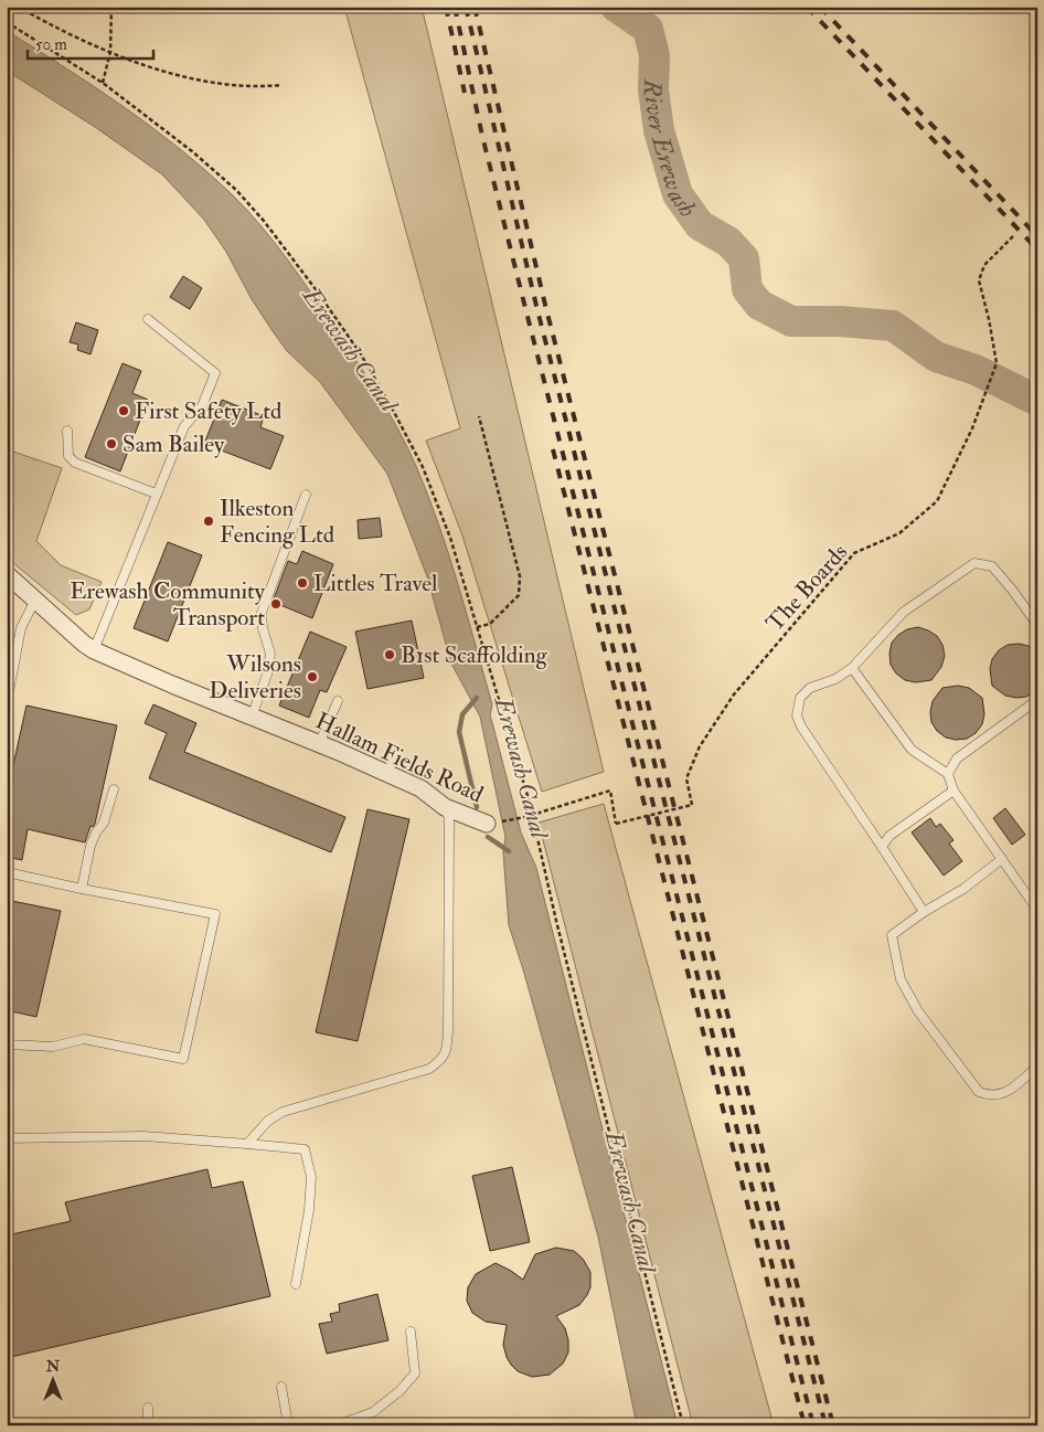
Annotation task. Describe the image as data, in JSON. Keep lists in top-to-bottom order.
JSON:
{
  "streets": {
    "street": ["Hallam Fields Road"],
    "path": ["The Boards"]
  },
  "water": ["River Erewash", "Erewash Canal"],
  "places": [
    "First Safety Ltd",
    "Sam Bailey",
    "Ilkeston Fencing Ltd",
    "Littles Travel",
    "Erewash Community Transport",
    "B1st Scaffolding",
    "Wilsons Deliveries"
  ],
  "scale_bar": "50 m",
  "north": "top"
}
